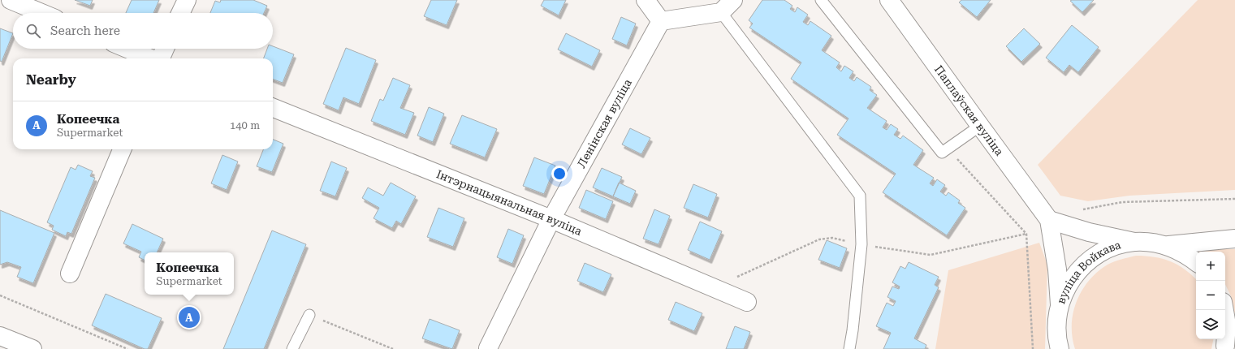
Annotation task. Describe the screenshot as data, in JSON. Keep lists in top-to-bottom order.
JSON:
{
  "streets": {
    "street": [
      "Паплаўская вуліца",
      "Ленінская вуліца",
      "Інтэрнацыянальная вуліца",
      "вуліца Войкава"
    ]
  },
  "crossings": [
    ["Паплаўская вуліца", "вуліца Войкава"],
    ["Ленінская вуліца", "Інтэрнацыянальная вуліца"]
  ],
  "page": {
    "search": "Search here",
    "heading": "Nearby",
    "list": [
      {
        "mark": "A",
        "name": "Копеечка",
        "note": "Supermarket",
        "value": "140 m"
      }
    ],
    "map_buttons": ["+", "−"],
    "popup": ["Копеечка", "Supermarket"],
    "pins": "A"
  }
}
